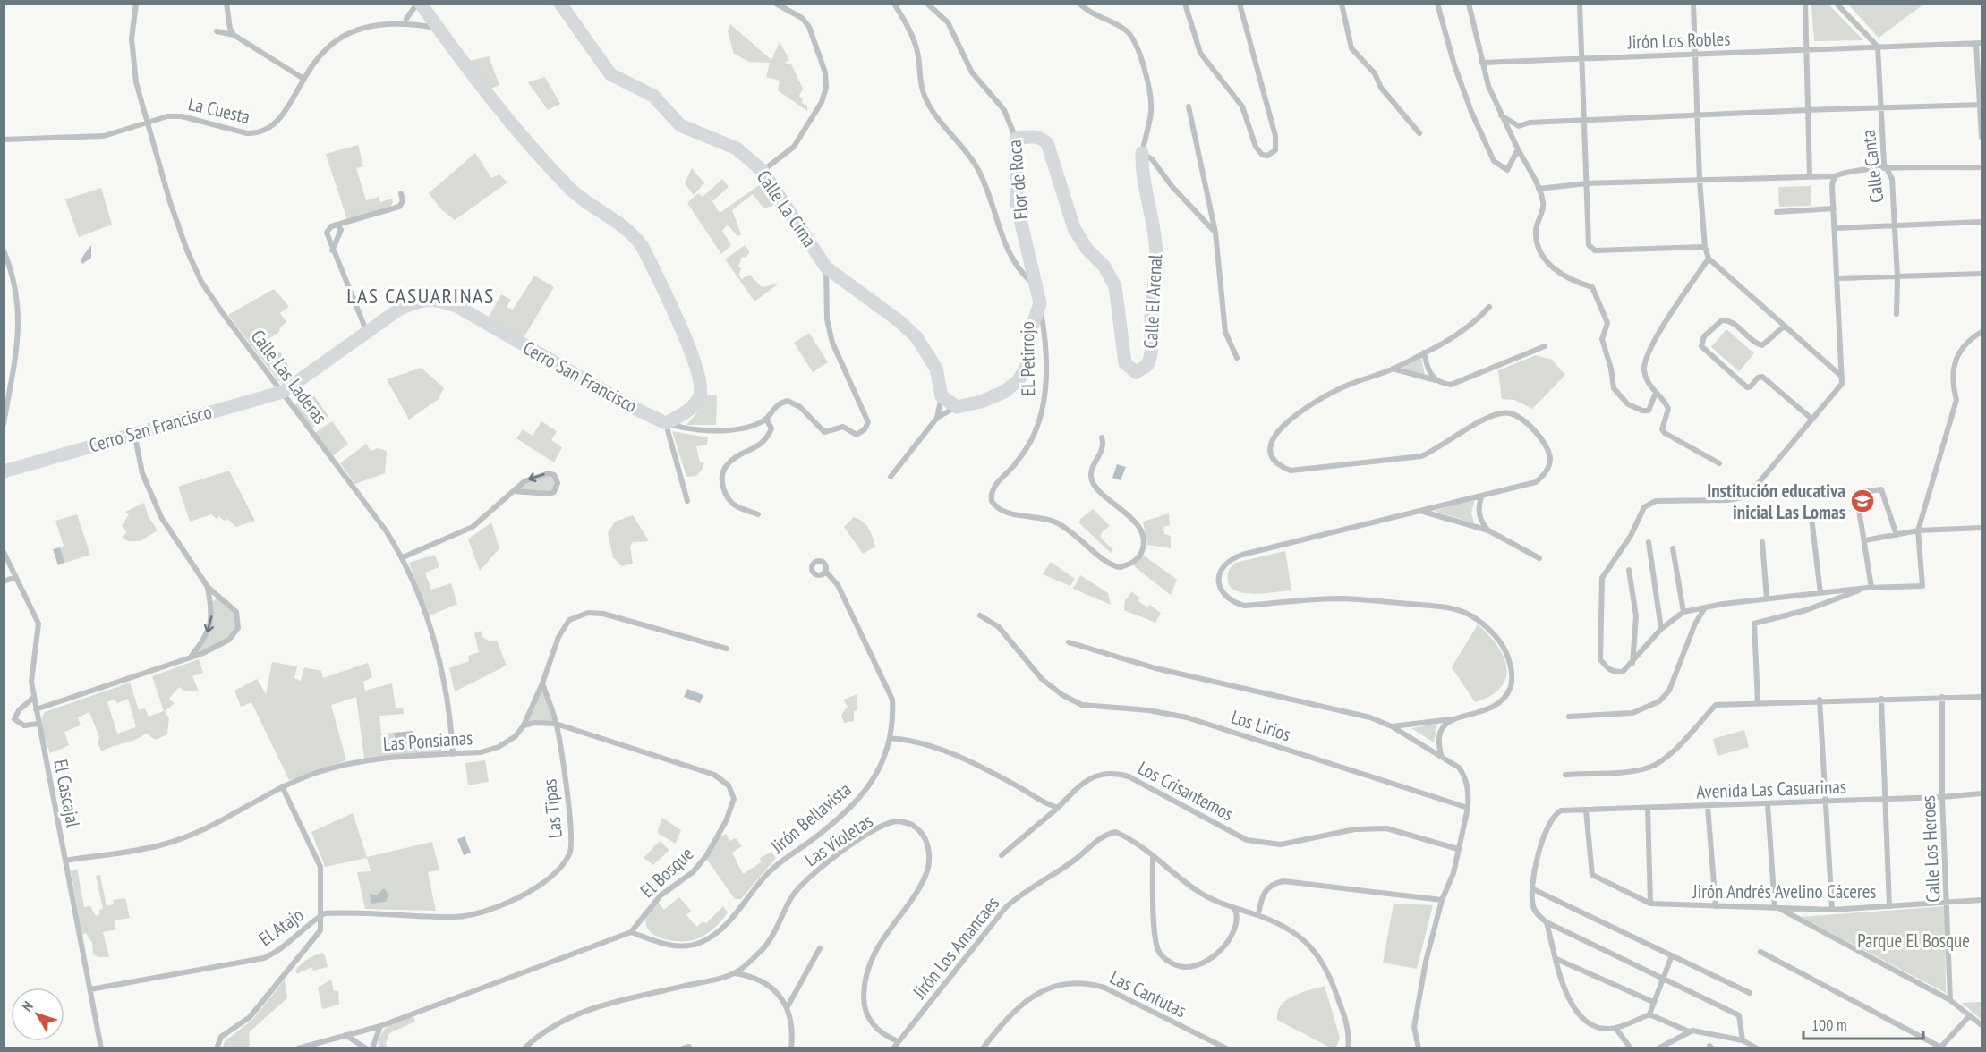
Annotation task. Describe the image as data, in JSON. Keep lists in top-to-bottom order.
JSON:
{
  "streets": {
    "street": [
      "Jirón Los Robles",
      "La Cuesta",
      "Calle Canta",
      "Flor de Roca",
      "Calle La Cima",
      "Calle El Arenal",
      "EL Petirrojo",
      "Calle Las Laderas",
      "Cerro San Francisco",
      "Los Lirios",
      "Las Ponsianas",
      "Avenida Las Casuarinas",
      "Los Crisantemos",
      "El Cascajal",
      "Las Tipas",
      "Jirón Bellavista",
      "Las Violetas",
      "Calle Los Heroes",
      "El Bosque",
      "Jirón Andrés Avelino Cáceres",
      "El Atajo",
      "Jirón Los Amancaes",
      "Las Cantutas"
    ]
  },
  "crossings": [
    ["Jirón Los Robles", "Calle Canta"],
    ["La Cuesta", "Calle Las Laderas"],
    ["Flor de Roca", "Calle El Arenal"],
    ["Flor de Roca", "EL Petirrojo"],
    ["Calle Las Laderas", "Cerro San Francisco"],
    ["Calle Las Laderas", "Las Ponsianas"],
    ["Las Ponsianas", "El Cascajal"],
    ["Las Ponsianas", "Las Tipas"],
    ["Las Ponsianas", "El Bosque"],
    ["Las Ponsianas", "El Atajo"],
    ["Avenida Las Casuarinas", "Calle Los Heroes"],
    ["Avenida Las Casuarinas", "Jirón Andrés Avelino Cáceres"],
    ["El Cascajal", "El Atajo"],
    ["Las Tipas", "El Bosque"],
    ["Las Tipas", "El Atajo"],
    ["Jirón Bellavista", "El Bosque"],
    ["Las Violetas", "Jirón Los Amancaes"],
    ["Calle Los Heroes", "Jirón Andrés Avelino Cáceres"]
  ],
  "districts": ["LAS CASUARINAS"],
  "parks": ["Parque El Bosque"],
  "places": {
    "school or university": ["Institución educativa inicial Las Lomas"]
  },
  "scale_bar": "100 m",
  "north": "top left"
}
